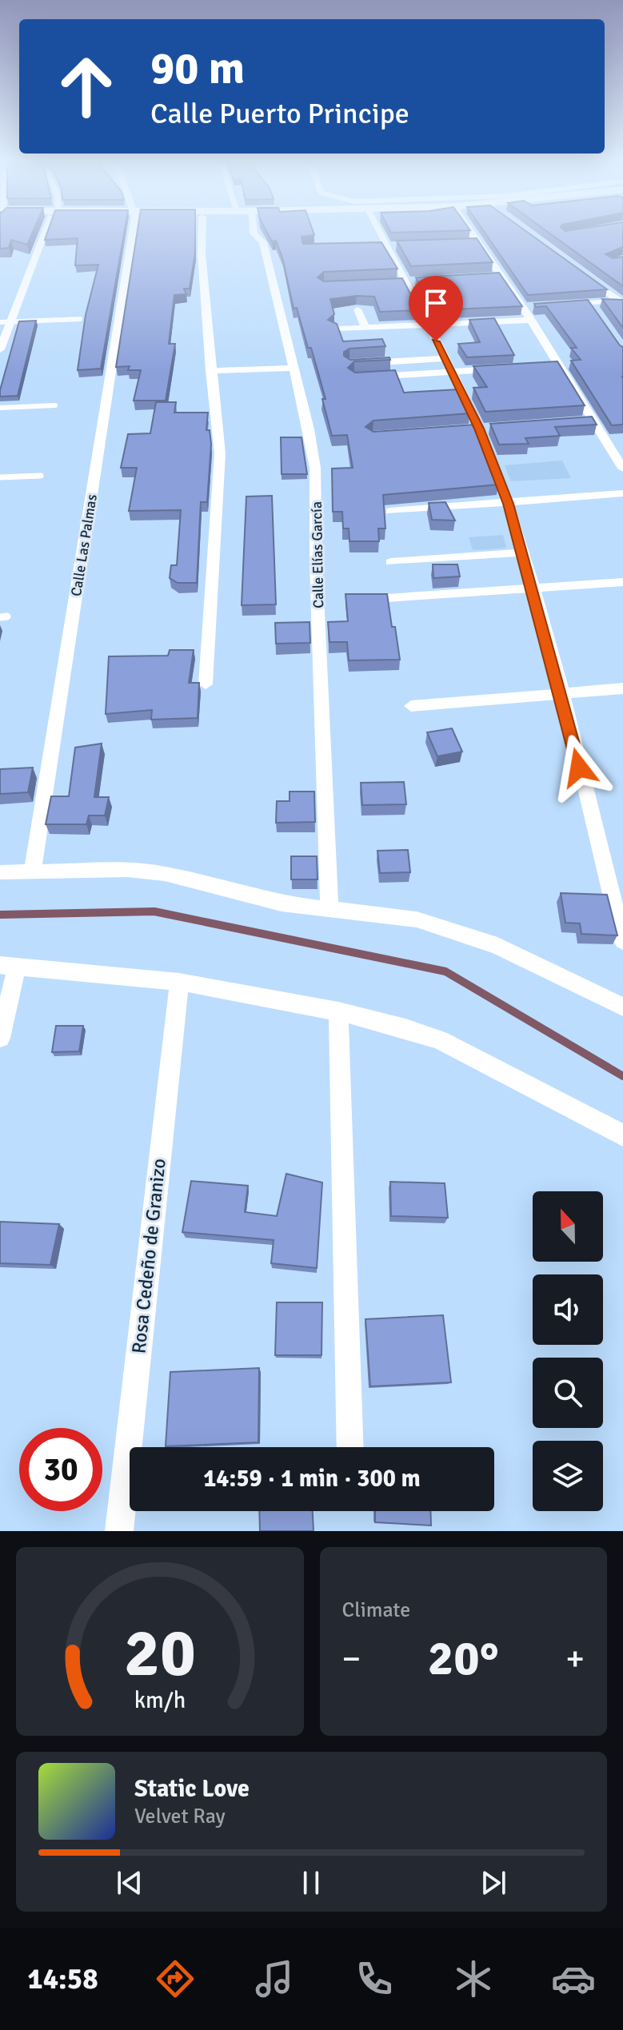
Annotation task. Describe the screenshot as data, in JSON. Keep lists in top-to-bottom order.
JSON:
{
  "streets": {
    "street": ["Calle Las Palmas", "Calle Elías García", "Rosa Cedeño de Granizo"]
  },
  "north": "top",
  "page": {
    "turn": ["90 m", "Calle Puerto Principe"],
    "limit": "30",
    "trip": "14:59 · 1 min · 300 m",
    "tile": "Climate",
    "heat": ["−", "20°", "+"],
    "song": ["Static Love", "Velvet Ray"],
    "tabs": "14:58",
    "gauge": ["20", "km/h"]
  }
}
